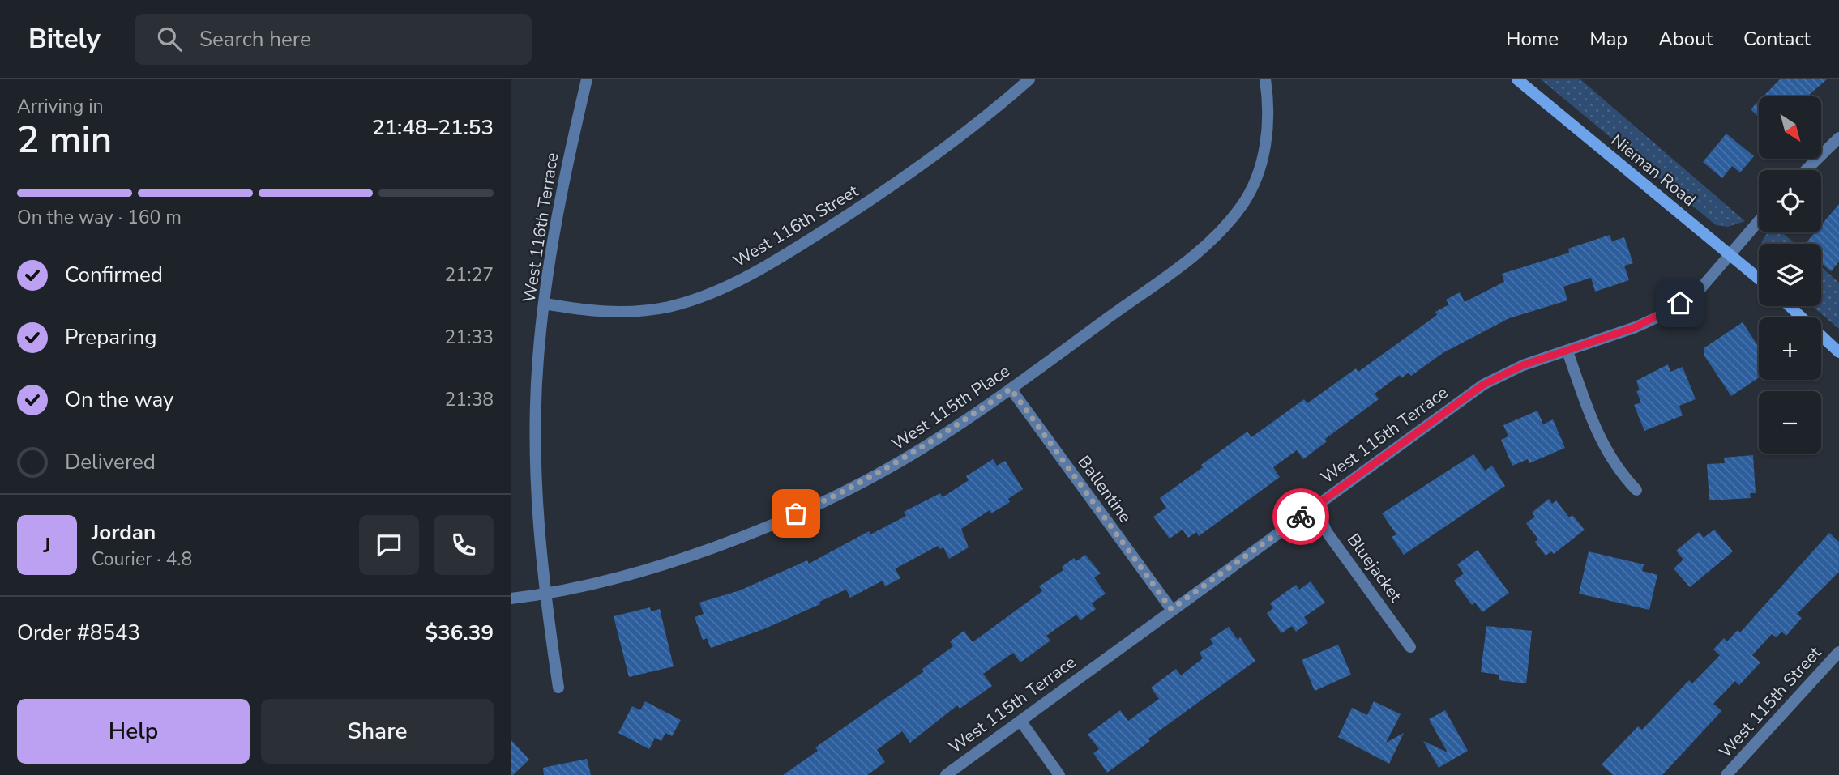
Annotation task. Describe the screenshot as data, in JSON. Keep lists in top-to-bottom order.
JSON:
{
  "streets": {
    "street": [
      "Nieman Road",
      "West 116th Street",
      "West 116th Terrace",
      "West 115th Place",
      "West 115th Terrace",
      "Ballentine",
      "Bluejacket",
      "West 115th Street"
    ]
  },
  "crossings": [
    ["Nieman Road", "West 115th Terrace"],
    ["West 116th Street", "West 116th Terrace"],
    ["West 116th Terrace", "West 115th Place"],
    ["West 115th Place", "Ballentine"],
    ["West 115th Terrace", "Ballentine"],
    ["West 115th Terrace", "Bluejacket"]
  ],
  "north": "bottom right",
  "page": {
    "header": "Bitely",
    "search": "Search here",
    "nav": [
      "Home",
      "Map",
      "About",
      "Contact"
    ],
    "heading": ["2 min", "Arriving in", "21:48–21:53"],
    "panel": [
      "Jordan",
      "Courier · 4.8",
      "Order #8543",
      "$36.39"
    ],
    "map_buttons": ["+", "−"],
    "bar": "On the way · 160 m",
    "list": [
      ["Confirmed", "21:27"],
      ["Preparing", "21:33"],
      ["On the way", "21:38"],
      "Delivered"
    ],
    "round": "J",
    "buttons": ["Help", "Share"]
  }
}
